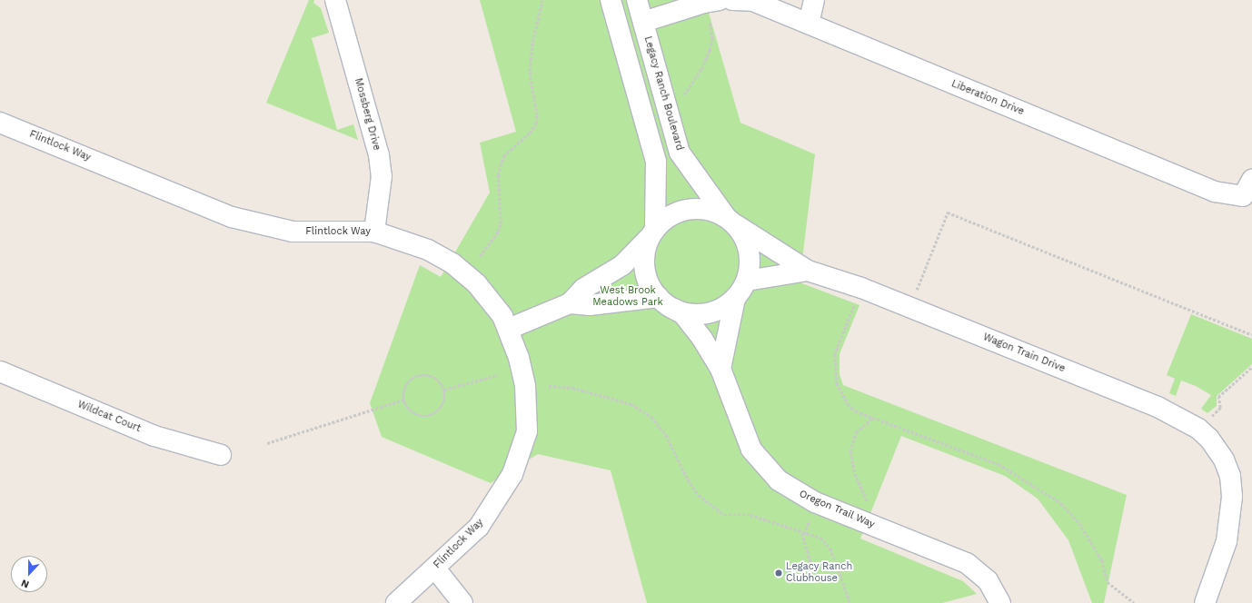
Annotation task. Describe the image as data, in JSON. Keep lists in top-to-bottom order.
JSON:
{
  "streets": {
    "street": [
      "Legacy Ranch Boulevard",
      "Liberation Drive",
      "Mossberg Drive",
      "Flintlock Way",
      "Wagon Train Drive",
      "Wildcat Court",
      "Oregon Trail Way"
    ]
  },
  "crossings": [
    ["Legacy Ranch Boulevard", "Wagon Train Drive"],
    ["Legacy Ranch Boulevard", "Oregon Trail Way"],
    ["Mossberg Drive", "Flintlock Way"],
    ["Wagon Train Drive", "Oregon Trail Way"]
  ],
  "parks": ["West Brook Meadows Park"],
  "places": ["Legacy Ranch Clubhouse"],
  "north": "bottom"
}
